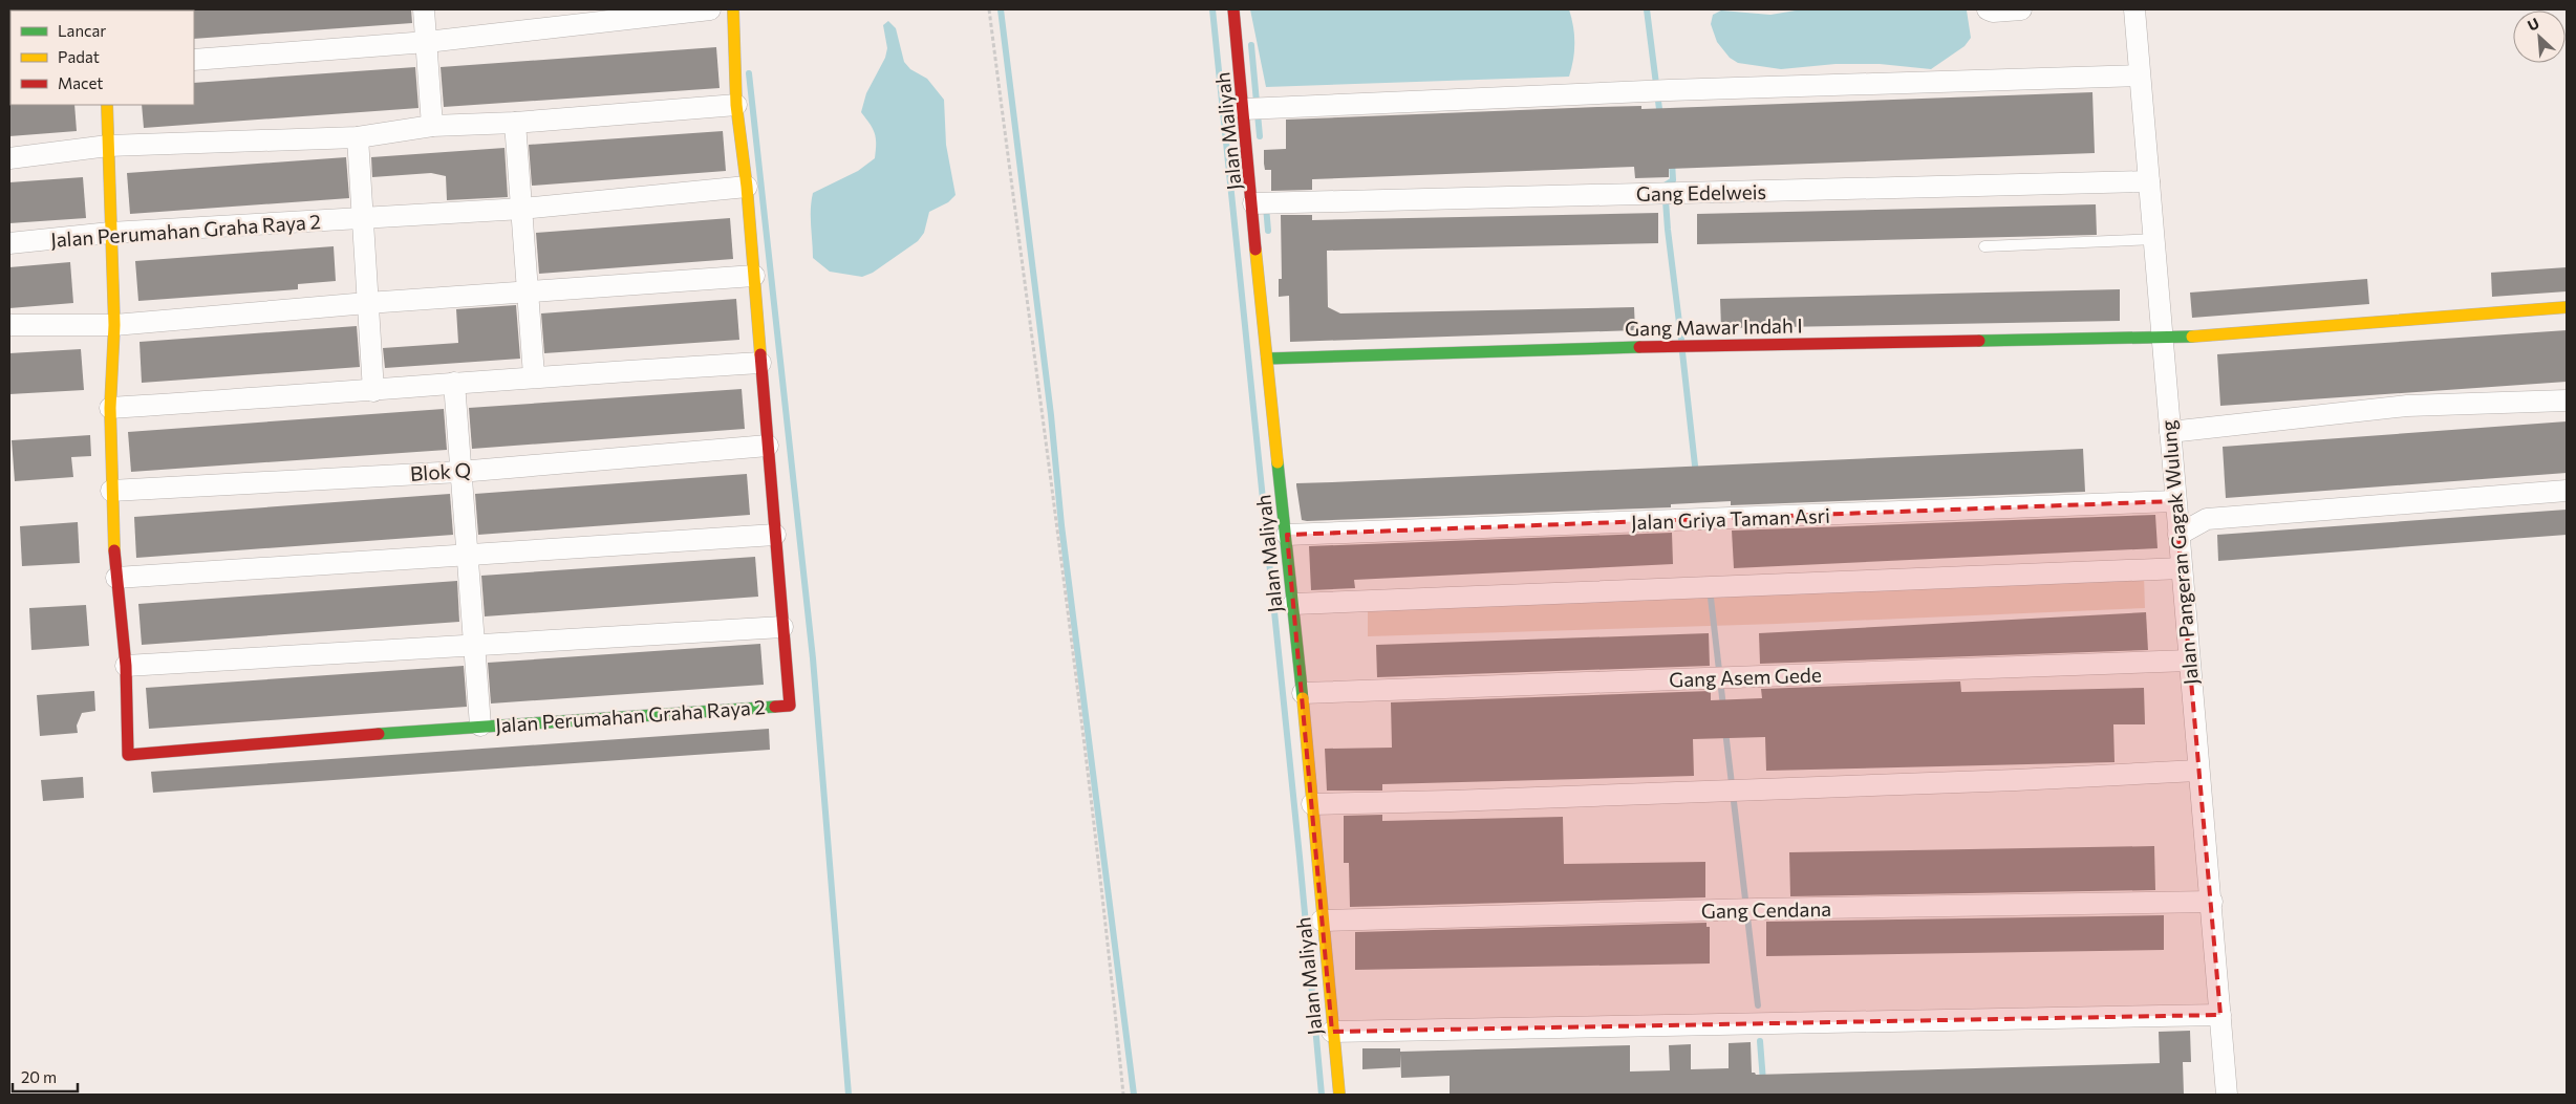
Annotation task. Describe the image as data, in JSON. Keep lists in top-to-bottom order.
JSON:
{
  "streets": {
    "street": [
      "Jalan Maliyah",
      "Gang Edelweis",
      "Jalan Perumahan Graha Raya 2",
      "Gang Mawar Indah I",
      "Blok Q",
      "Jalan Griya Taman Asri",
      "Jalan Pangeran Gagak Wulung",
      "Gang Asem Gede",
      "Gang Cendana"
    ]
  },
  "crossings": [
    ["Jalan Maliyah", "Gang Edelweis"],
    ["Jalan Maliyah", "Gang Mawar Indah I"],
    ["Jalan Maliyah", "Jalan Griya Taman Asri"],
    ["Jalan Maliyah", "Gang Asem Gede"],
    ["Jalan Maliyah", "Gang Cendana"],
    ["Gang Edelweis", "Jalan Pangeran Gagak Wulung"],
    ["Jalan Perumahan Graha Raya 2", "Blok Q"],
    ["Gang Mawar Indah I", "Jalan Pangeran Gagak Wulung"],
    ["Jalan Griya Taman Asri", "Jalan Pangeran Gagak Wulung"],
    ["Jalan Pangeran Gagak Wulung", "Gang Asem Gede"],
    ["Jalan Pangeran Gagak Wulung", "Gang Cendana"]
  ],
  "legend": ["Lancar", "Padat", "Macet"],
  "scale_bar": "20 m",
  "north": "top left"
}
